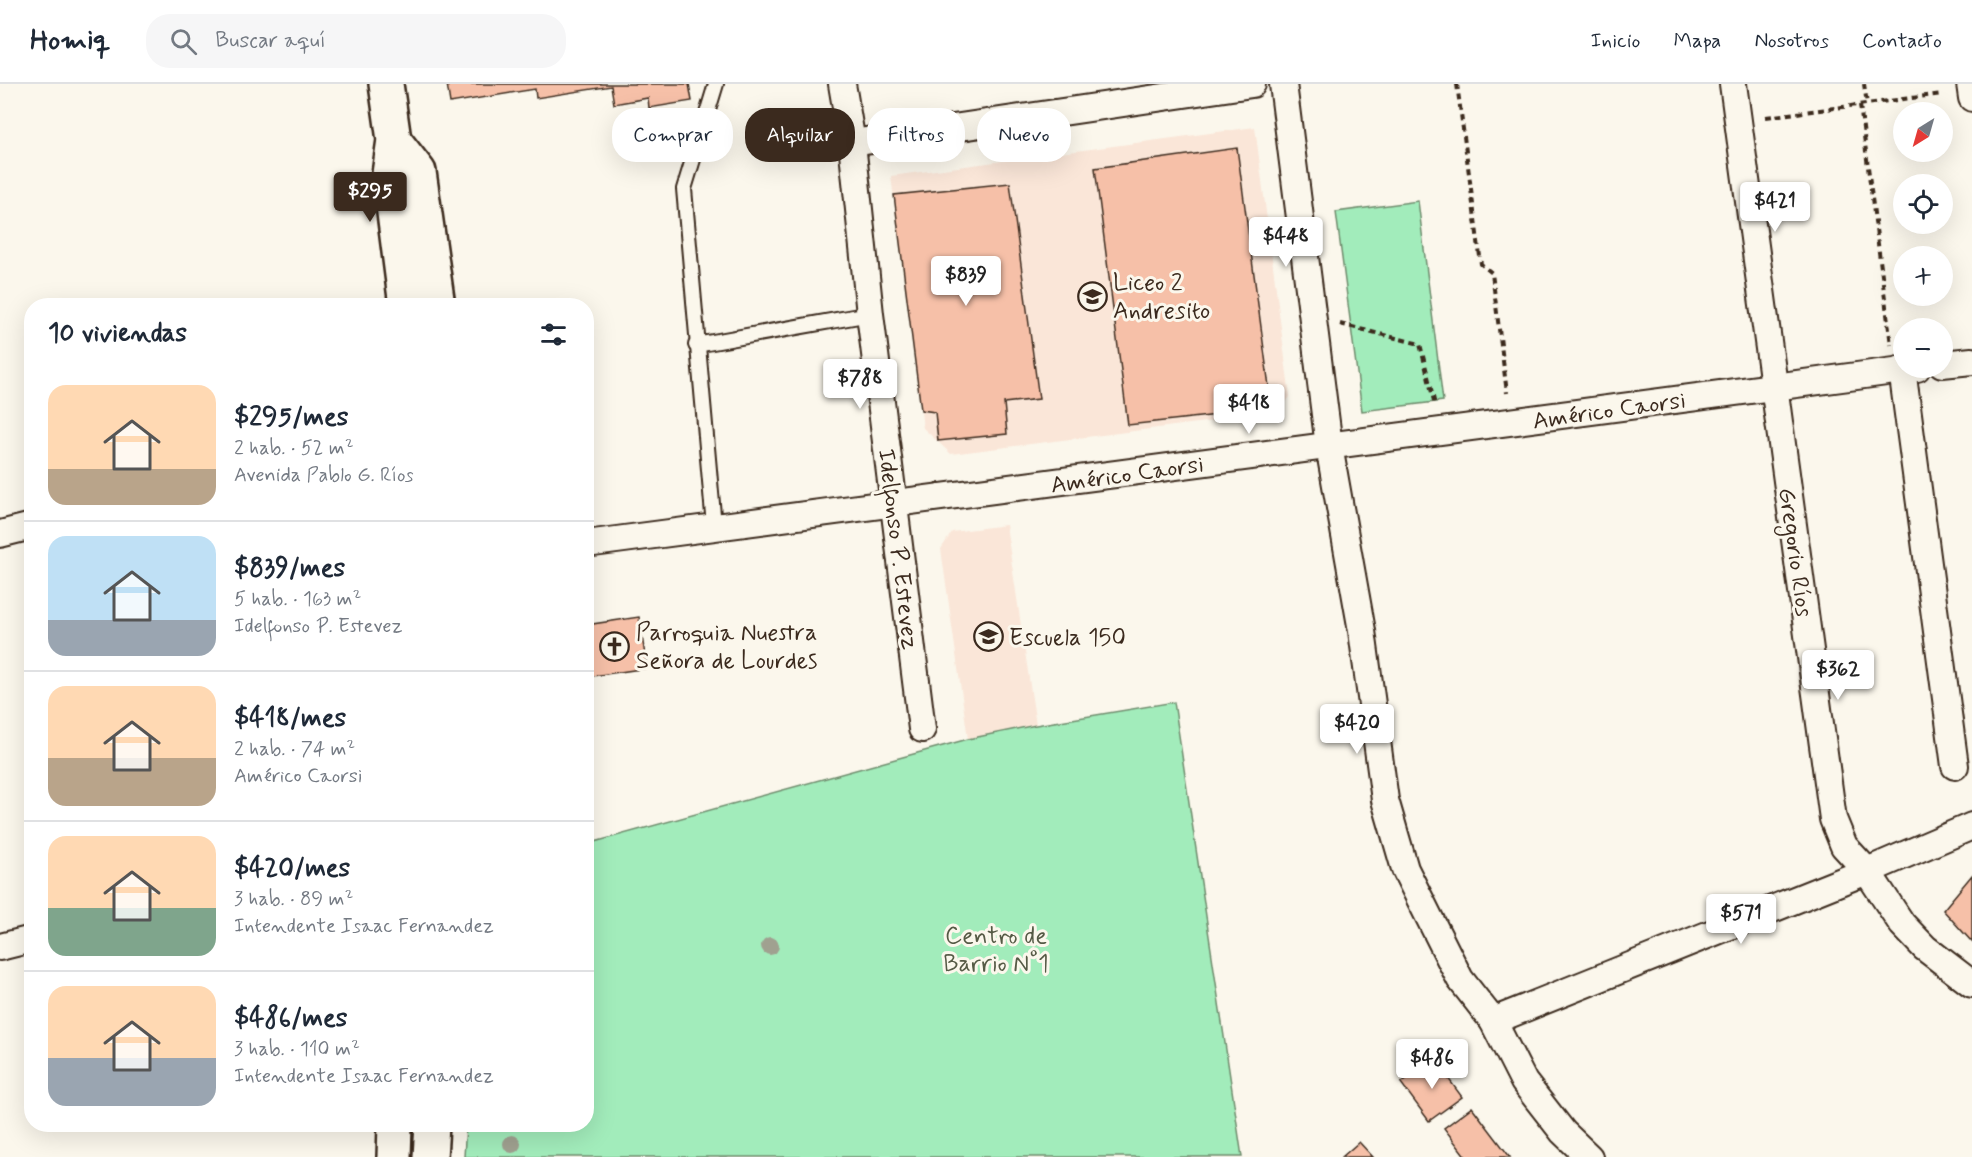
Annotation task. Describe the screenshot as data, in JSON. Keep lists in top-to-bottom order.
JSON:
{
  "streets": {
    "street": ["Américo Caorsi", "Idelfonso P. Estevez", "Gregorio Ríos"]
  },
  "crossings": [
    ["Américo Caorsi", "Idelfonso P. Estevez"],
    ["Américo Caorsi", "Gregorio Ríos"]
  ],
  "parks": ["Centro de Barrio N°1"],
  "places": {
    "school or university": ["Liceo 2 Andresito", "Escuela 150"],
    "church": ["Parroquia Nuestra Señora de Lourdes"]
  },
  "north": "bottom left",
  "page": {
    "header": "Homiq",
    "search": "Buscar aquí",
    "nav": [
      "Inicio",
      "Mapa",
      "Nosotros",
      "Contacto"
    ],
    "map_buttons": ["+", "−"],
    "chip": [
      "Comprar",
      "Alquilar",
      "Filtros",
      "Nuevo"
    ],
    "price": [
      "$295",
      "$421",
      "$448",
      "$839",
      "$788",
      "$418",
      "$362",
      "$420",
      "$571",
      "$486"
    ],
    "heading": "10 viviendas",
    "list": [
      {
        "name": "$295/mes",
        "note": "2 hab. · 52 m² · Avenida Pablo G. Ríos"
      },
      {
        "name": "$839/mes",
        "note": "5 hab. · 163 m² · Idelfonso P. Estevez"
      },
      {
        "name": "$418/mes",
        "note": "2 hab. · 74 m² · Américo Caorsi"
      },
      {
        "name": "$420/mes",
        "note": "3 hab. · 89 m² · Intendente Isaac Fernandez"
      },
      {
        "name": "$486/mes",
        "note": "3 hab. · 110 m² · Intendente Isaac Fernandez"
      }
    ]
  }
}
